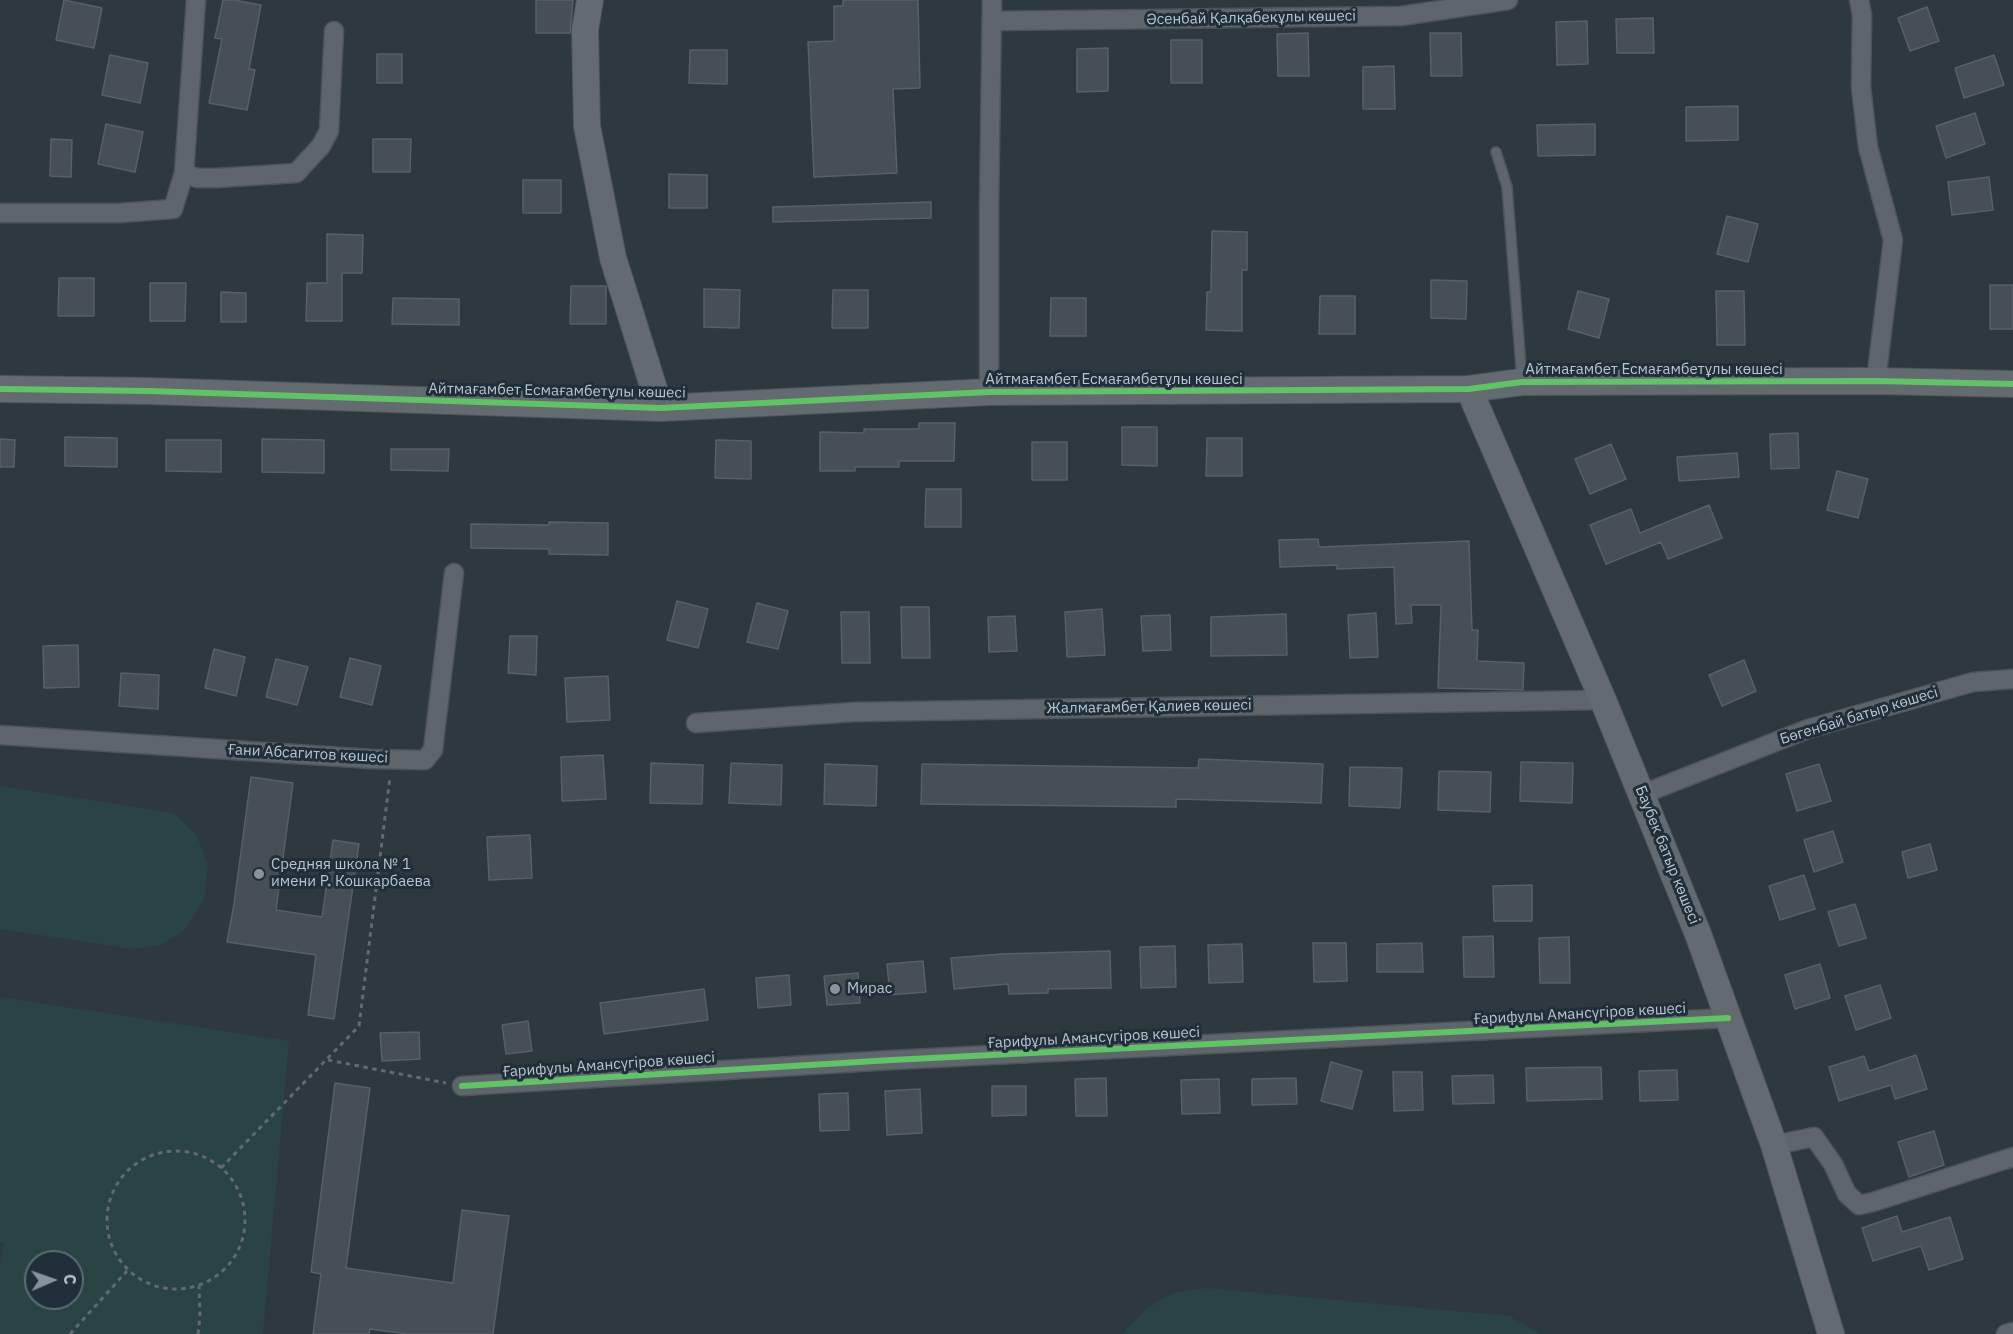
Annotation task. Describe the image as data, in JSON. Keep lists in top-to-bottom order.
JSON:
{
  "streets": {
    "street": [
      "Әсенбай Қалқабекұлы көшесі",
      "Айтмағамбет Есмағамбетұлы көшесі",
      "Жалмағамбет Қалиев көшесі",
      "Бөгенбай батыр көшесі",
      "Ғани Абсагитов көшесі",
      "Баубек батыр көшесі",
      "Ғарифұлы Амансүгіров көшесі"
    ]
  },
  "crossings": [
    ["Айтмағамбет Есмағамбетұлы көшесі", "Баубек батыр көшесі"],
    ["Жалмағамбет Қалиев көшесі", "Баубек батыр көшесі"],
    ["Бөгенбай батыр көшесі", "Баубек батыр көшесі"],
    ["Баубек батыр көшесі", "Ғарифұлы Амансүгіров көшесі"]
  ],
  "places": ["Средняя школа № 1 имени Р. Кошкарбаева", "Мирас"],
  "north": "right"
}
